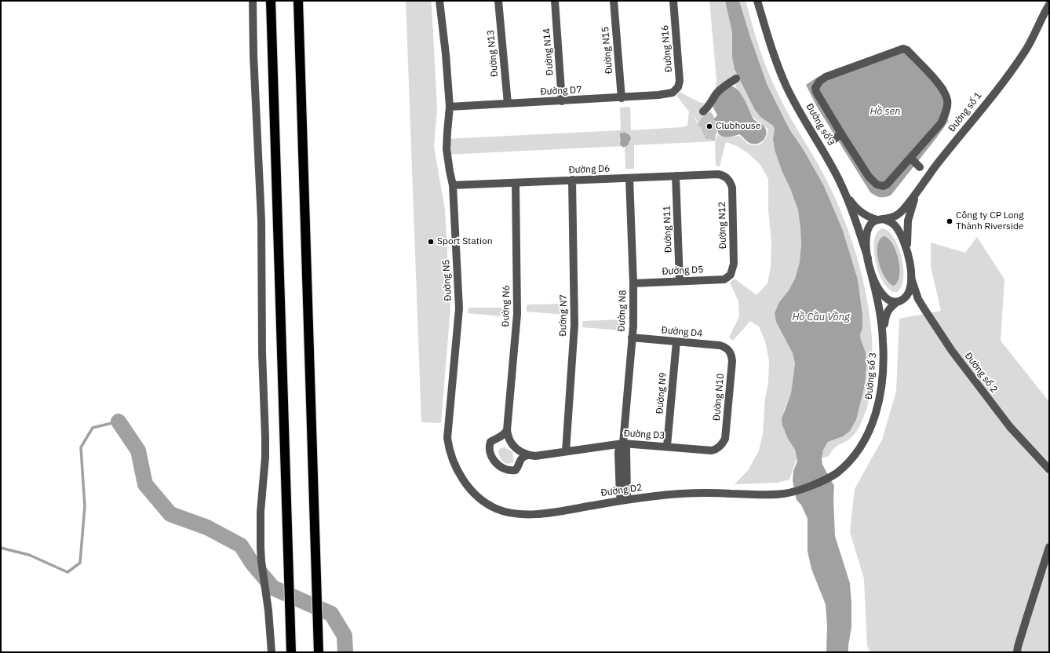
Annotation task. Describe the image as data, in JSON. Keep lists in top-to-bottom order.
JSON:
{
  "streets": {
    "street": [
      "Đường N16",
      "Đường N15",
      "Đường N14",
      "Đường N13",
      "Đường D7",
      "Đường số 1",
      "Đường số 3",
      "Đường D6",
      "Đường N12",
      "Đường N11",
      "Đường D5",
      "Đường N5",
      "Đường N6",
      "Đường N8",
      "Đường N7",
      "Đường D4",
      "Đường số 2",
      "Đường N9",
      "Đường N10",
      "Đường D3",
      "Đường D2"
    ]
  },
  "crossings": [
    ["Đường N16", "Đường D7"],
    ["Đường N15", "Đường D7"],
    ["Đường N14", "Đường D7"],
    ["Đường N13", "Đường D7"],
    ["Đường D7", "Đường N5"],
    ["Đường số 3", "Đường D2"],
    ["Đường D6", "Đường N12"],
    ["Đường D6", "Đường N11"],
    ["Đường D6", "Đường N5"],
    ["Đường D6", "Đường N6"],
    ["Đường D6", "Đường N8"],
    ["Đường D6", "Đường N7"],
    ["Đường N12", "Đường D5"],
    ["Đường N11", "Đường D5"],
    ["Đường D5", "Đường N8"],
    ["Đường N5", "Đường D2"],
    ["Đường N6", "Đường D3"],
    ["Đường N8", "Đường D4"],
    ["Đường N8", "Đường D3"],
    ["Đường N8", "Đường D2"],
    ["Đường N7", "Đường D3"],
    ["Đường D4", "Đường N9"],
    ["Đường D4", "Đường N10"],
    ["Đường N9", "Đường D3"],
    ["Đường N10", "Đường D3"]
  ],
  "water": ["Hồ sen", "Hồ Cầu Vồng"],
  "places": ["Clubhouse", "Công ty CP Long Thành Riverside", "Sport Station"]
}
